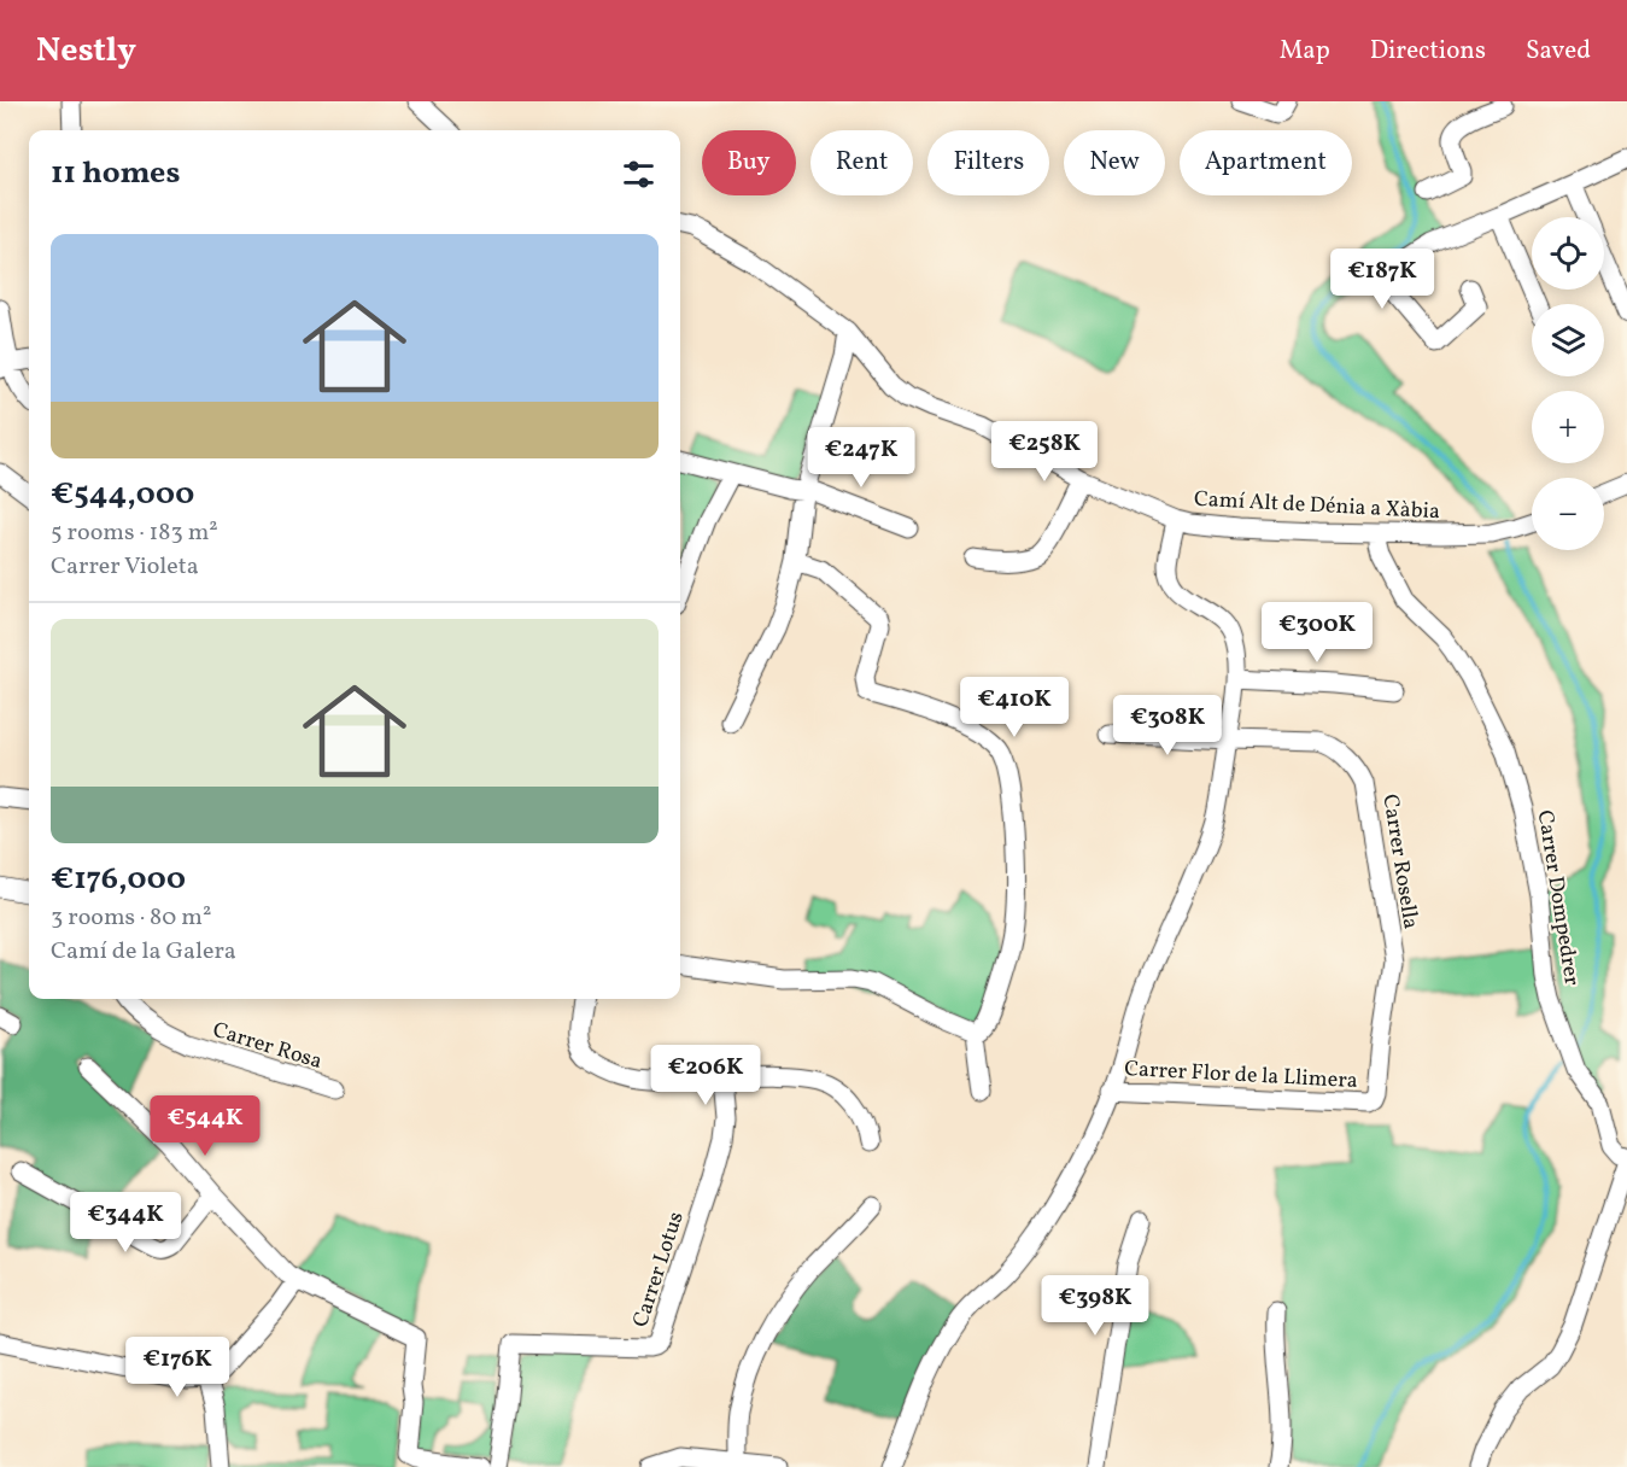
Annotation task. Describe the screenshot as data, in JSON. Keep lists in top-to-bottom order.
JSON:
{
  "streets": {
    "street": [
      "Camí Alt de Dénia a Xàbia",
      "Carrer Rosella",
      "Carrer Dompedrer",
      "Carrer Rosa",
      "Carrer Flor de la Llimera",
      "Carrer Lotus"
    ]
  },
  "crossings": [
    ["Camí Alt de Dénia a Xàbia", "Carrer Dompedrer"],
    ["Carrer Rosella", "Carrer Flor de la Llimera"]
  ],
  "page": {
    "header": "Nestly",
    "nav": ["Map", "Directions", "Saved"],
    "chip": [
      "Buy",
      "Rent",
      "Filters",
      "New",
      "Apartment"
    ],
    "heading": "11 homes",
    "map_buttons": ["+", "−"],
    "list": [
      {
        "name": "€544,000",
        "note": "5 rooms · 183 m² · Carrer Violeta"
      },
      {
        "name": "€176,000",
        "note": "3 rooms · 80 m² · Camí de la Galera"
      }
    ],
    "price": [
      "€187K",
      "€258K",
      "€247K",
      "€300K",
      "€410K",
      "€308K",
      "€206K",
      "€544K",
      "€344K",
      "€398K",
      "€176K"
    ]
  }
}
